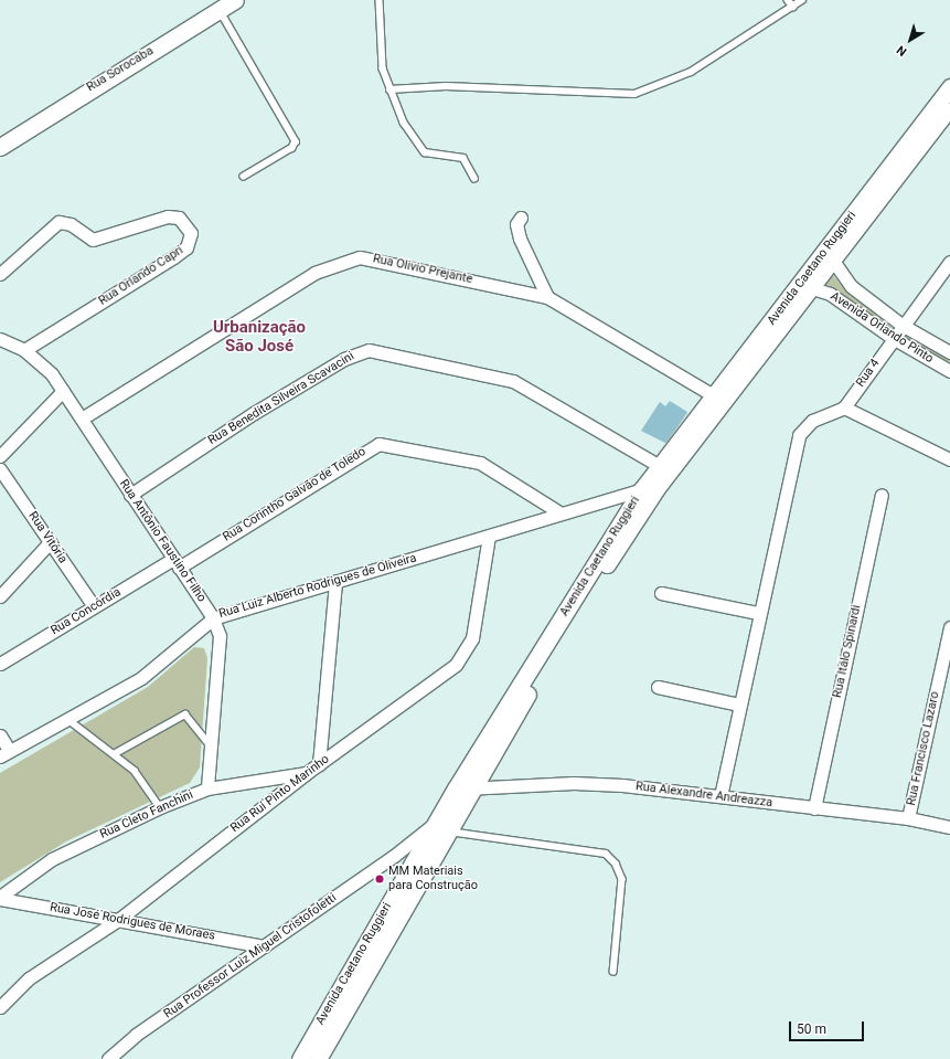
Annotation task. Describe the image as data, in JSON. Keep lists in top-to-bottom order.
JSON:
{
  "streets": {
    "main road": ["Rua Sorocaba", "Avenida Caetano Ruggieri"],
    "street": [
      "Rua Olivio Prejante",
      "Rua Orlando Capri",
      "Avenida Orlando Pinto",
      "Rua 4",
      "Rua Benedita Silveira Scavacini",
      "Rua Corintho Galvão de Toledo",
      "Rua Vitória",
      "Rua Antônio Faustino Filho",
      "Rua Luiz Alberto Rodrigues de Oliveira",
      "Rua Concórdia",
      "Rua Itálo Spinardi",
      "Rua Francisco Lazaro",
      "Rua Rui Pinto Marinho",
      "Rua Alexandre Andreazza",
      "Rua Cleto Fanchini",
      "Rua José Rodrigues de Moraes",
      "Rua Professor Luiz Miguel Cristofoletti"
    ]
  },
  "crossings": [
    ["Avenida Caetano Ruggieri", "Rua Olivio Prejante"],
    ["Avenida Caetano Ruggieri", "Avenida Orlando Pinto"],
    ["Avenida Caetano Ruggieri", "Rua Benedita Silveira Scavacini"],
    ["Avenida Caetano Ruggieri", "Rua Luiz Alberto Rodrigues de Oliveira"],
    ["Avenida Caetano Ruggieri", "Rua Alexandre Andreazza"],
    ["Avenida Caetano Ruggieri", "Rua Professor Luiz Miguel Cristofoletti"],
    ["Rua Olivio Prejante", "Rua Antônio Faustino Filho"],
    ["Rua Orlando Capri", "Rua Antônio Faustino Filho"],
    ["Avenida Orlando Pinto", "Rua 4"],
    ["Rua Benedita Silveira Scavacini", "Rua Antônio Faustino Filho"],
    ["Rua Corintho Galvão de Toledo", "Rua Antônio Faustino Filho"],
    ["Rua Corintho Galvão de Toledo", "Rua Luiz Alberto Rodrigues de Oliveira"],
    ["Rua Corintho Galvão de Toledo", "Rua Concórdia"],
    ["Rua Vitória", "Rua Concórdia"],
    ["Rua Antônio Faustino Filho", "Rua Luiz Alberto Rodrigues de Oliveira"],
    ["Rua Antônio Faustino Filho", "Rua Concórdia"],
    ["Rua Antônio Faustino Filho", "Rua Cleto Fanchini"],
    ["Rua Luiz Alberto Rodrigues de Oliveira", "Rua Rui Pinto Marinho"],
    ["Rua Itálo Spinardi", "Rua Alexandre Andreazza"],
    ["Rua Francisco Lazaro", "Rua Alexandre Andreazza"],
    ["Rua Rui Pinto Marinho", "Rua Cleto Fanchini"],
    ["Rua Rui Pinto Marinho", "Rua José Rodrigues de Moraes"],
    ["Rua Cleto Fanchini", "Rua José Rodrigues de Moraes"],
    ["Rua José Rodrigues de Moraes", "Rua Professor Luiz Miguel Cristofoletti"]
  ],
  "districts": ["Urbanização São José"],
  "places": ["MM Materiais para Construção"],
  "scale_bar": "50 m",
  "north": "bottom left"
}
